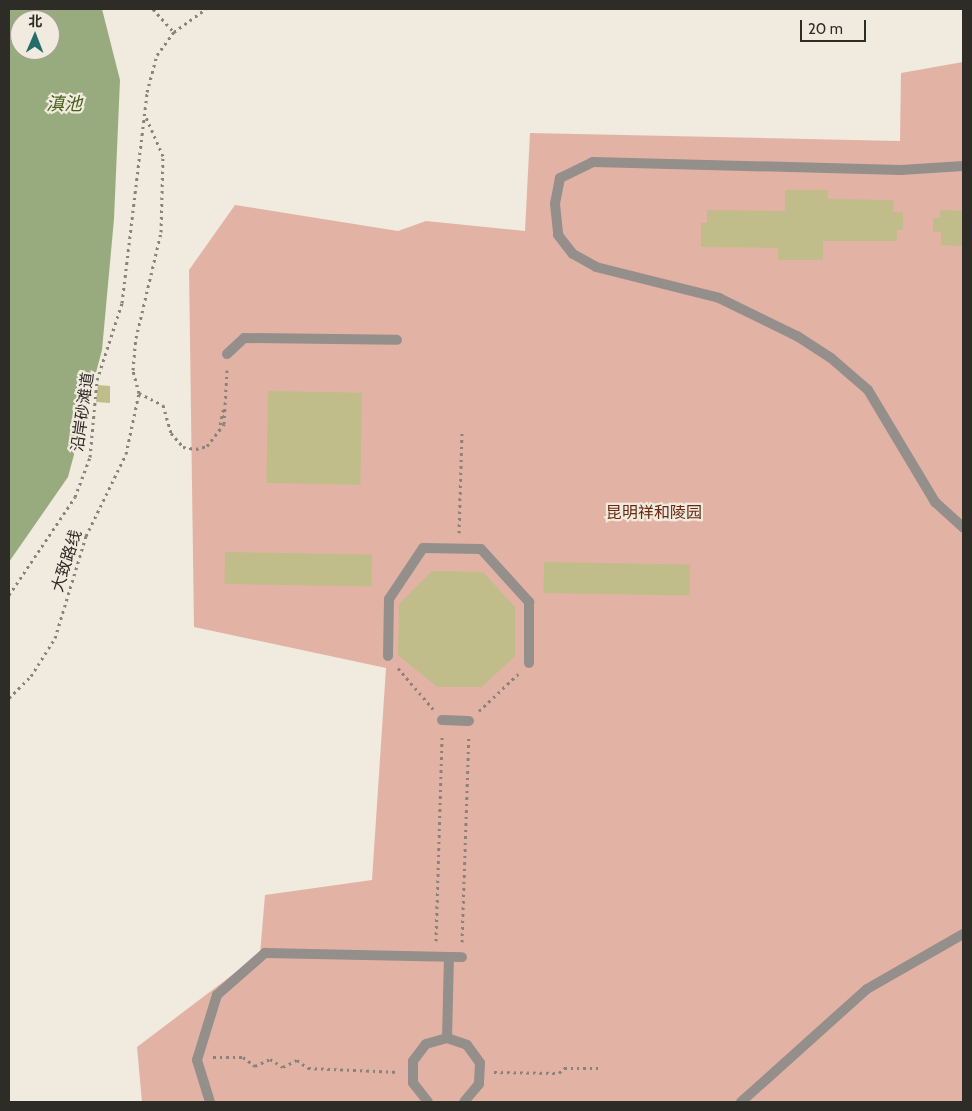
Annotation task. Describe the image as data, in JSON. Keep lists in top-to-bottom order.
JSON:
{
  "streets": {
    "path": ["沿岸砂滩道", "大致路线"]
  },
  "water": ["滇池"],
  "parks": ["昆明祥和陵园"],
  "scale_bar": "20 m",
  "north": "top"
}
